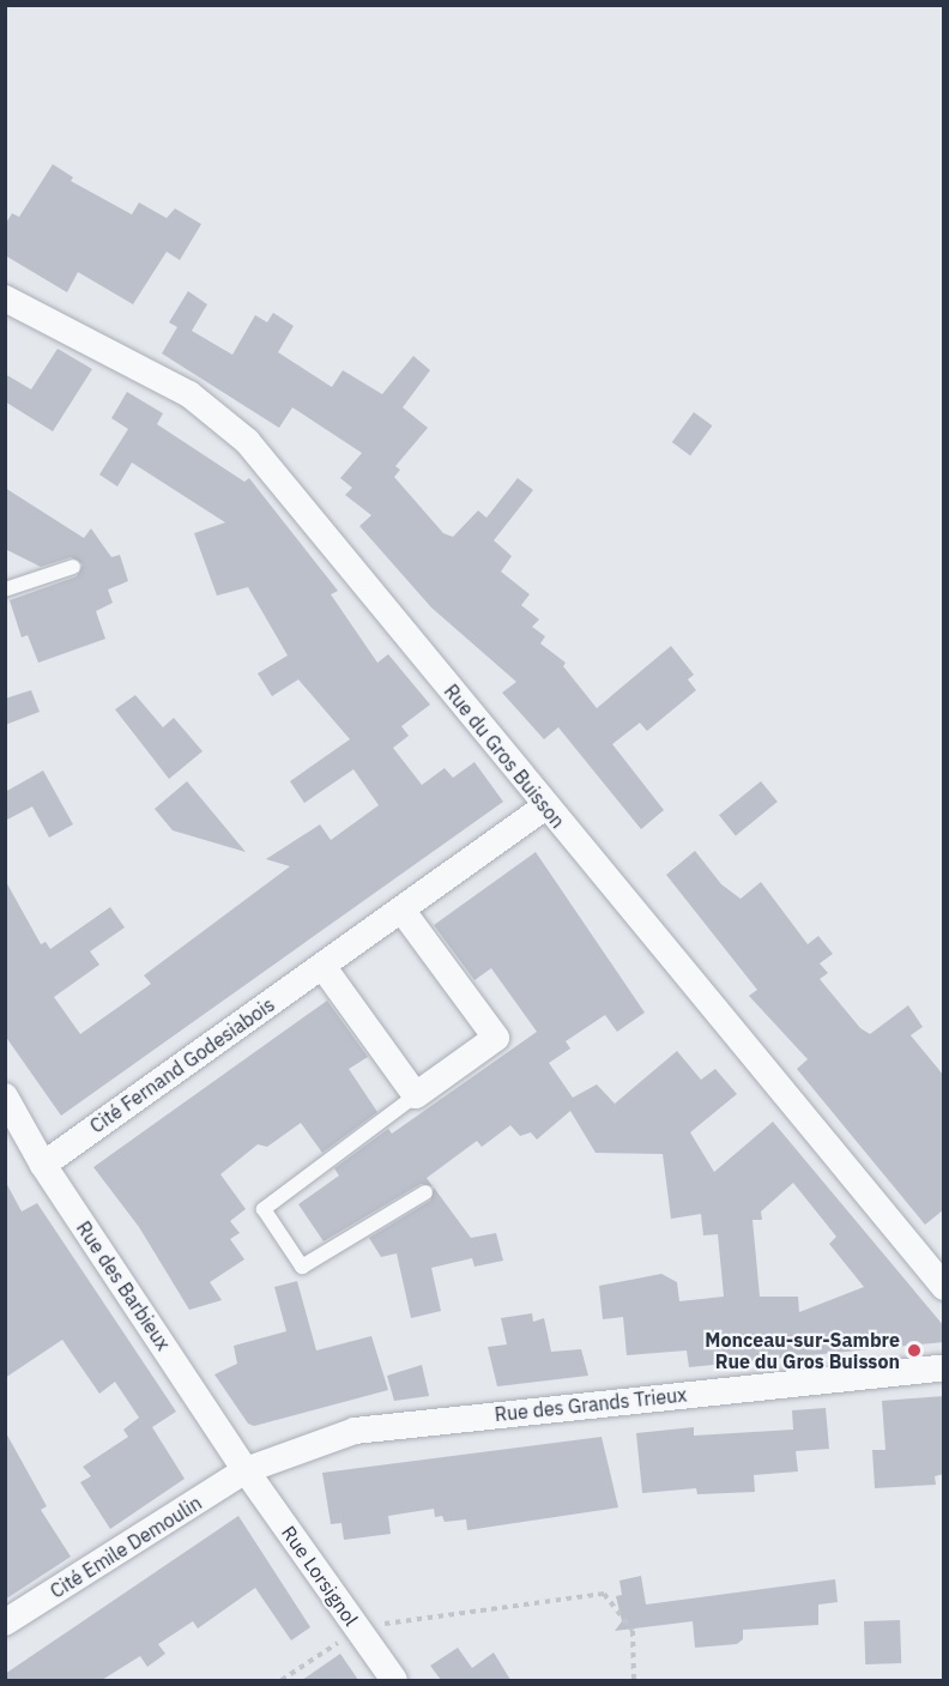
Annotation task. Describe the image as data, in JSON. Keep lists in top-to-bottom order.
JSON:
{
  "streets": {
    "street": [
      "Rue du Gros Buisson",
      "Cité Fernand Godesiabois",
      "Rue des Barbieux",
      "Rue des Grands Trieux",
      "Cité Emile Demoulin",
      "Rue Lorsignol"
    ]
  },
  "crossings": [
    ["Rue du Gros Buisson", "Cité Fernand Godesiabois"],
    ["Cité Fernand Godesiabois", "Rue des Barbieux"],
    ["Rue des Barbieux", "Rue des Grands Trieux"],
    ["Rue des Barbieux", "Cité Emile Demoulin"],
    ["Rue des Barbieux", "Rue Lorsignol"],
    ["Rue des Grands Trieux", "Cité Emile Demoulin"],
    ["Rue des Grands Trieux", "Rue Lorsignol"],
    ["Cité Emile Demoulin", "Rue Lorsignol"]
  ],
  "places": ["Monceau-sur-Sambre Rue du Gros Buisson"]
}
